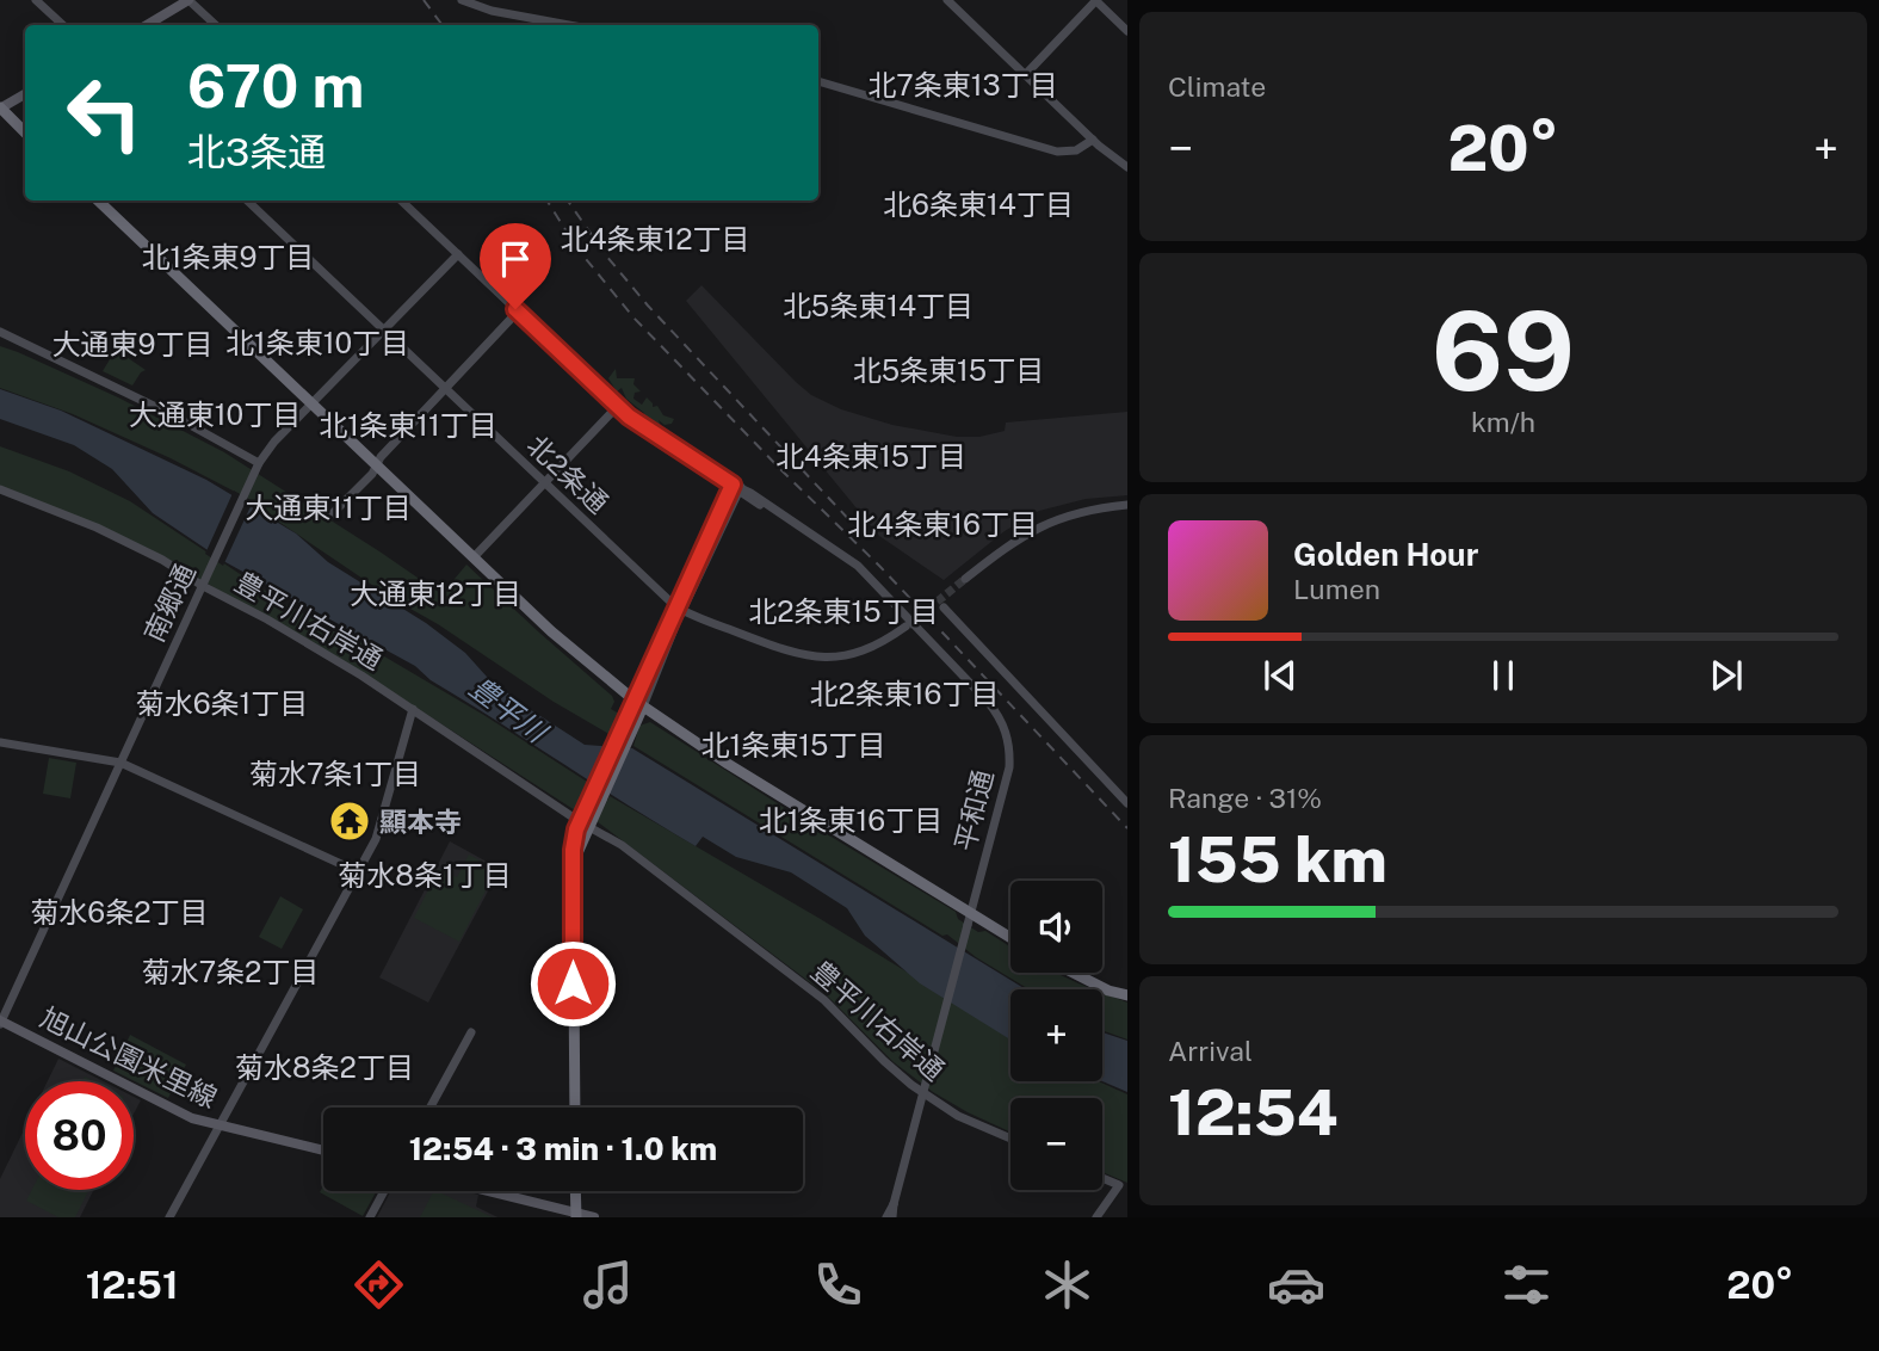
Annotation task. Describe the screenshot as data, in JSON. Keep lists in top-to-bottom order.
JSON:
{
  "streets": {
    "main road": ["旭山公園米里線"],
    "street": [
      "北2条通",
      "南郷通",
      "豊平川右岸通",
      "平和通"
    ]
  },
  "crossings": [
    ["北2条通", "南郷通"],
    ["南郷通", "豊平川右岸通"],
    ["南郷通", "平和通"],
    ["南郷通", "旭山公園米里線"]
  ],
  "districts": [
    "北7条東13丁目",
    "北6条東14丁目",
    "北4条東12丁目",
    "北1条東9丁目",
    "北5条東14丁目",
    "北1条東10丁目",
    "大通東9丁目",
    "北5条東15丁目",
    "大通東10丁目",
    "北1条東11丁目",
    "北4条東15丁目",
    "大通東11丁目",
    "北4条東16丁目",
    "大通東12丁目",
    "北2条東15丁目",
    "北2条東16丁目",
    "菊水6条1丁目",
    "北1条東15丁目",
    "菊水7条1丁目",
    "北1条東16丁目",
    "菊水8条1丁目",
    "菊水6条2丁目",
    "菊水7条2丁目",
    "菊水8条2丁目"
  ],
  "water": ["豊平川"],
  "places": {
    "temple": ["顯本寺"]
  },
  "page": {
    "tile": [
      "Climate",
      ["69", "km/h"],
      ["Range · 31%", "155 km"],
      ["Arrival", "12:54"]
    ],
    "turn": ["670 m", "北3条通"],
    "heat": ["−", "20°", "+"],
    "song": ["Golden Hour", "Lumen"],
    "map_buttons": ["+", "−"],
    "limit": "80",
    "trip": "12:54 · 3 min · 1.0 km",
    "tabs": ["12:51", "20°"]
  }
}
